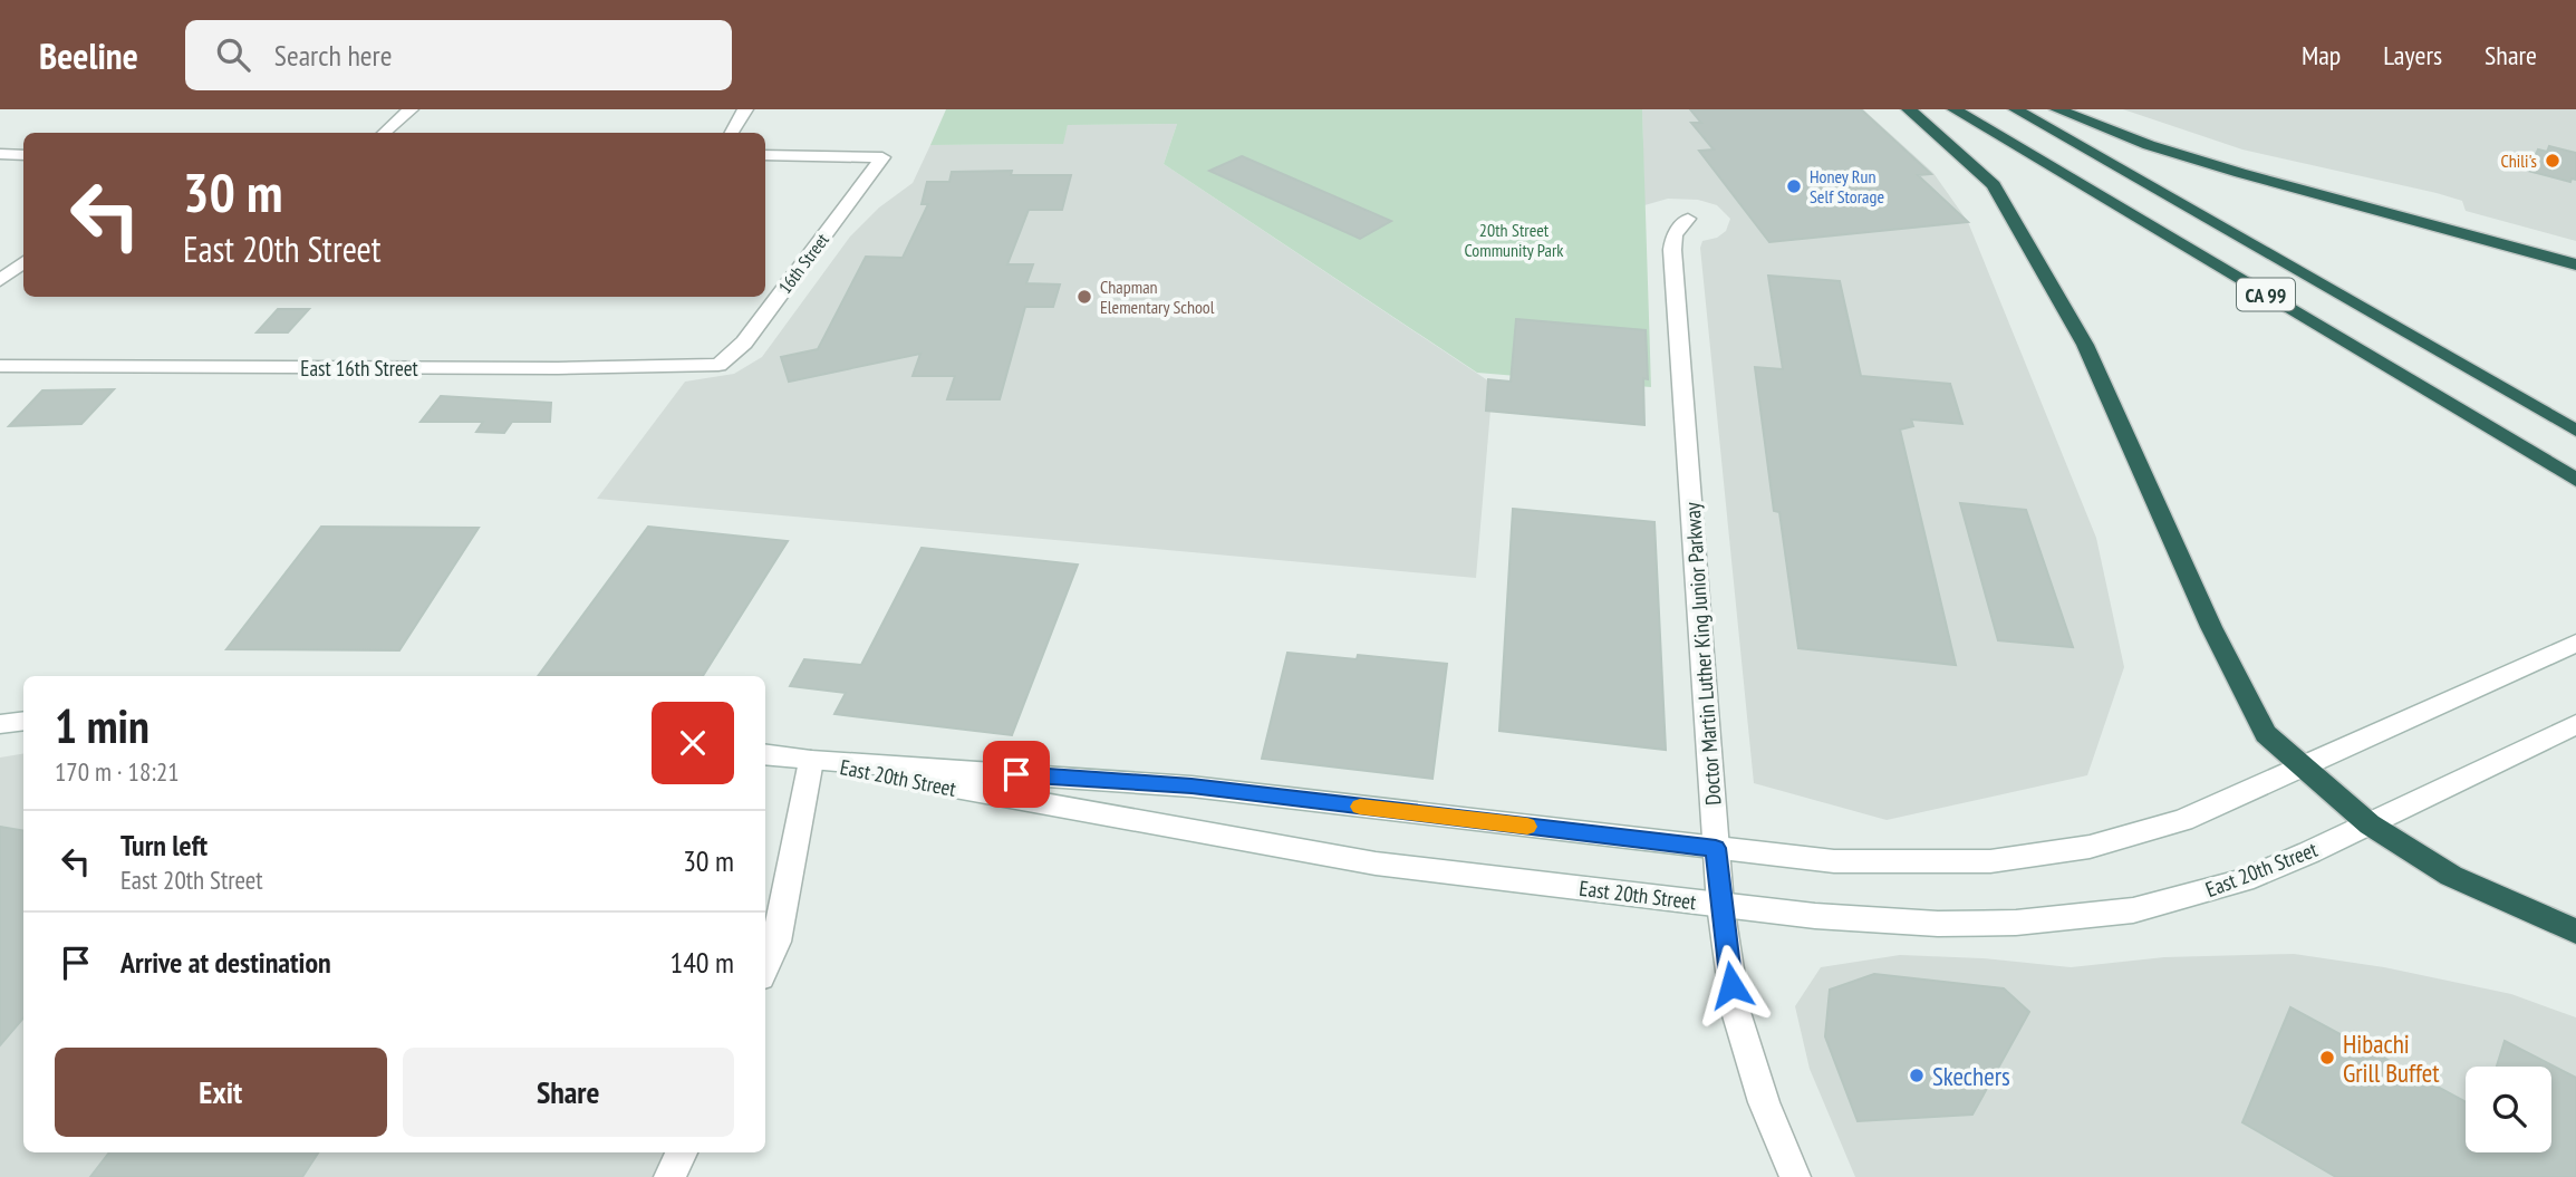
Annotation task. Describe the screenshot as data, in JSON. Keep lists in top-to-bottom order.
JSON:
{
  "streets": {
    "highway": ["CA 99"],
    "street": [
      "16th Street",
      "East 16th Street",
      "Doctor Martin Luther King Junior Parkway",
      "East 20th Street"
    ]
  },
  "crossings": [
    ["16th Street", "East 16th Street"],
    ["Doctor Martin Luther King Junior Parkway", "East 20th Street"]
  ],
  "parks": ["20th Street Community Park"],
  "places": [
    "Chili's",
    "Honey Run Self Storage",
    "Chapman Elementary School",
    "Hibachi Grill Buffet",
    "Skechers"
  ],
  "page": {
    "header": "Beeline",
    "search": "Search here",
    "nav": ["Map", "Layers", "Share"],
    "turn": ["30 m", "East 20th Street"],
    "heading": ["1 min", "170 m · 18:21"],
    "list": [
      {
        "name": "Turn left",
        "note": "East 20th Street",
        "value": "30 m"
      },
      {
        "name": "Arrive at destination",
        "value": "140 m"
      }
    ],
    "buttons": ["Exit", "Share"]
  }
}
